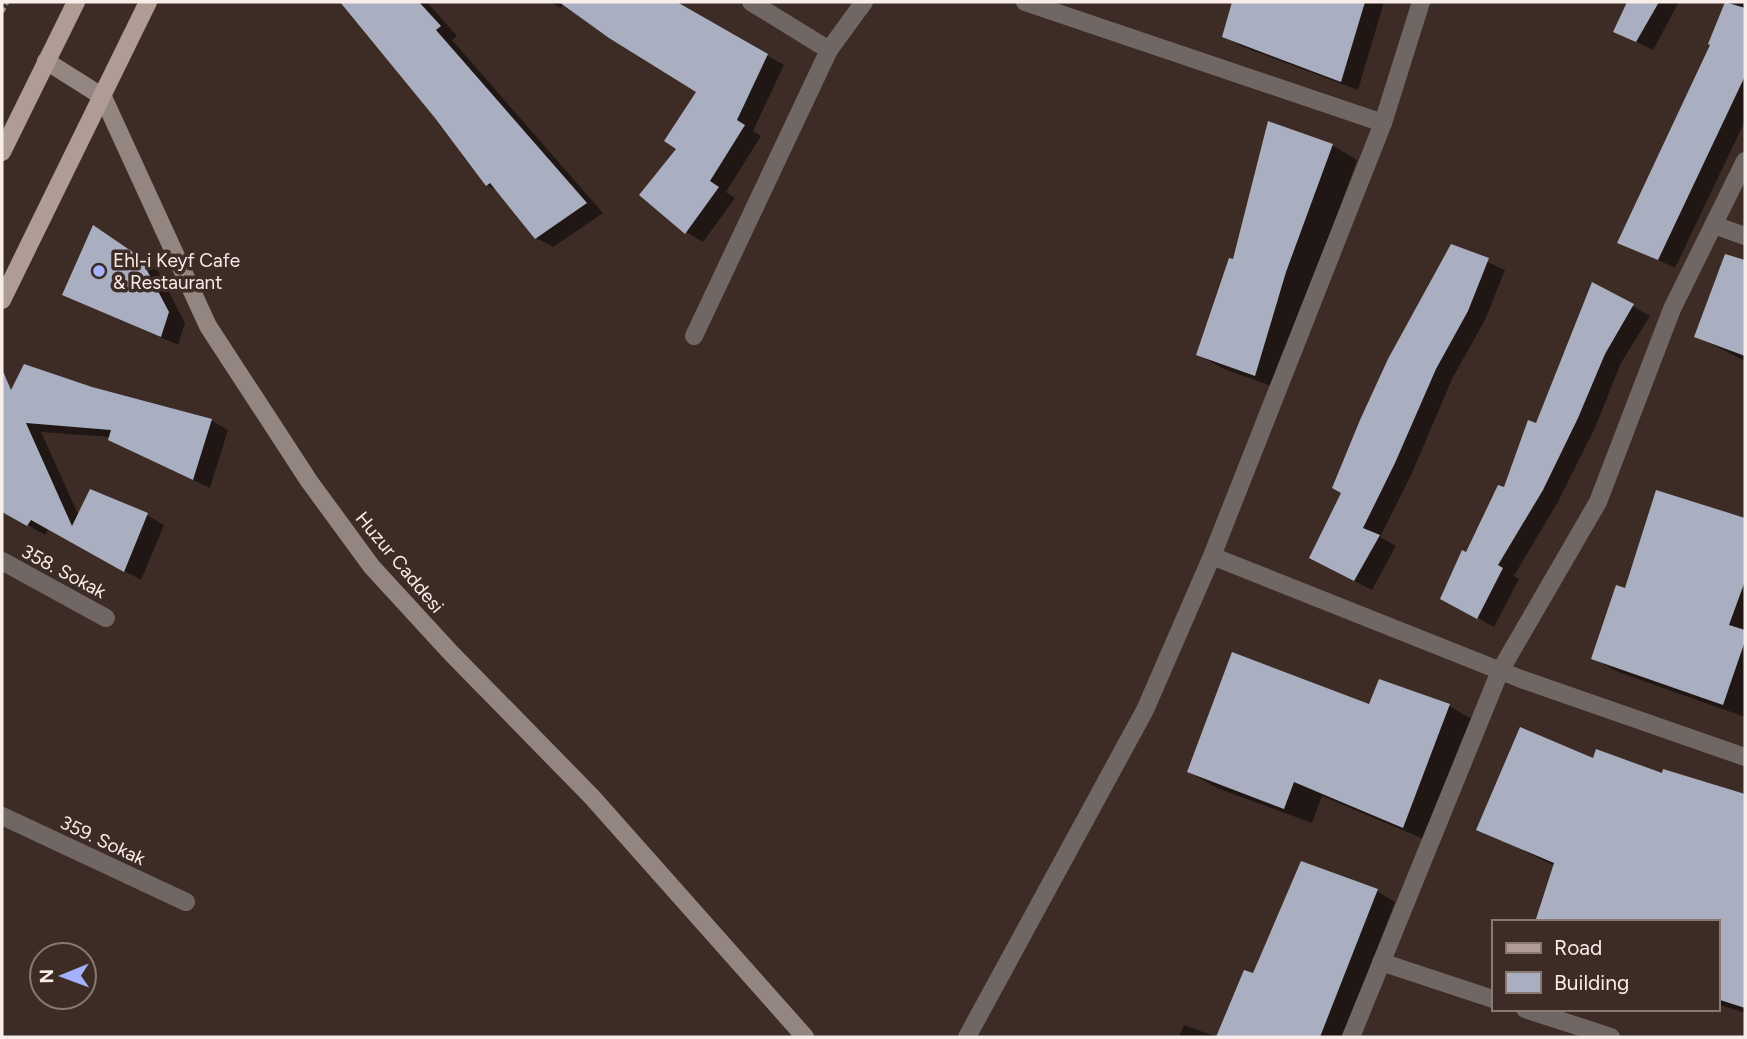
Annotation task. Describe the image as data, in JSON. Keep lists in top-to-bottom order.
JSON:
{
  "streets": {
    "street": ["Huzur Caddesi", "358. Sokak", "359. Sokak"]
  },
  "places": ["Ehl-i Keyf Cafe & Restaurant"],
  "legend": ["Road", "Building"],
  "north": "left"
}
